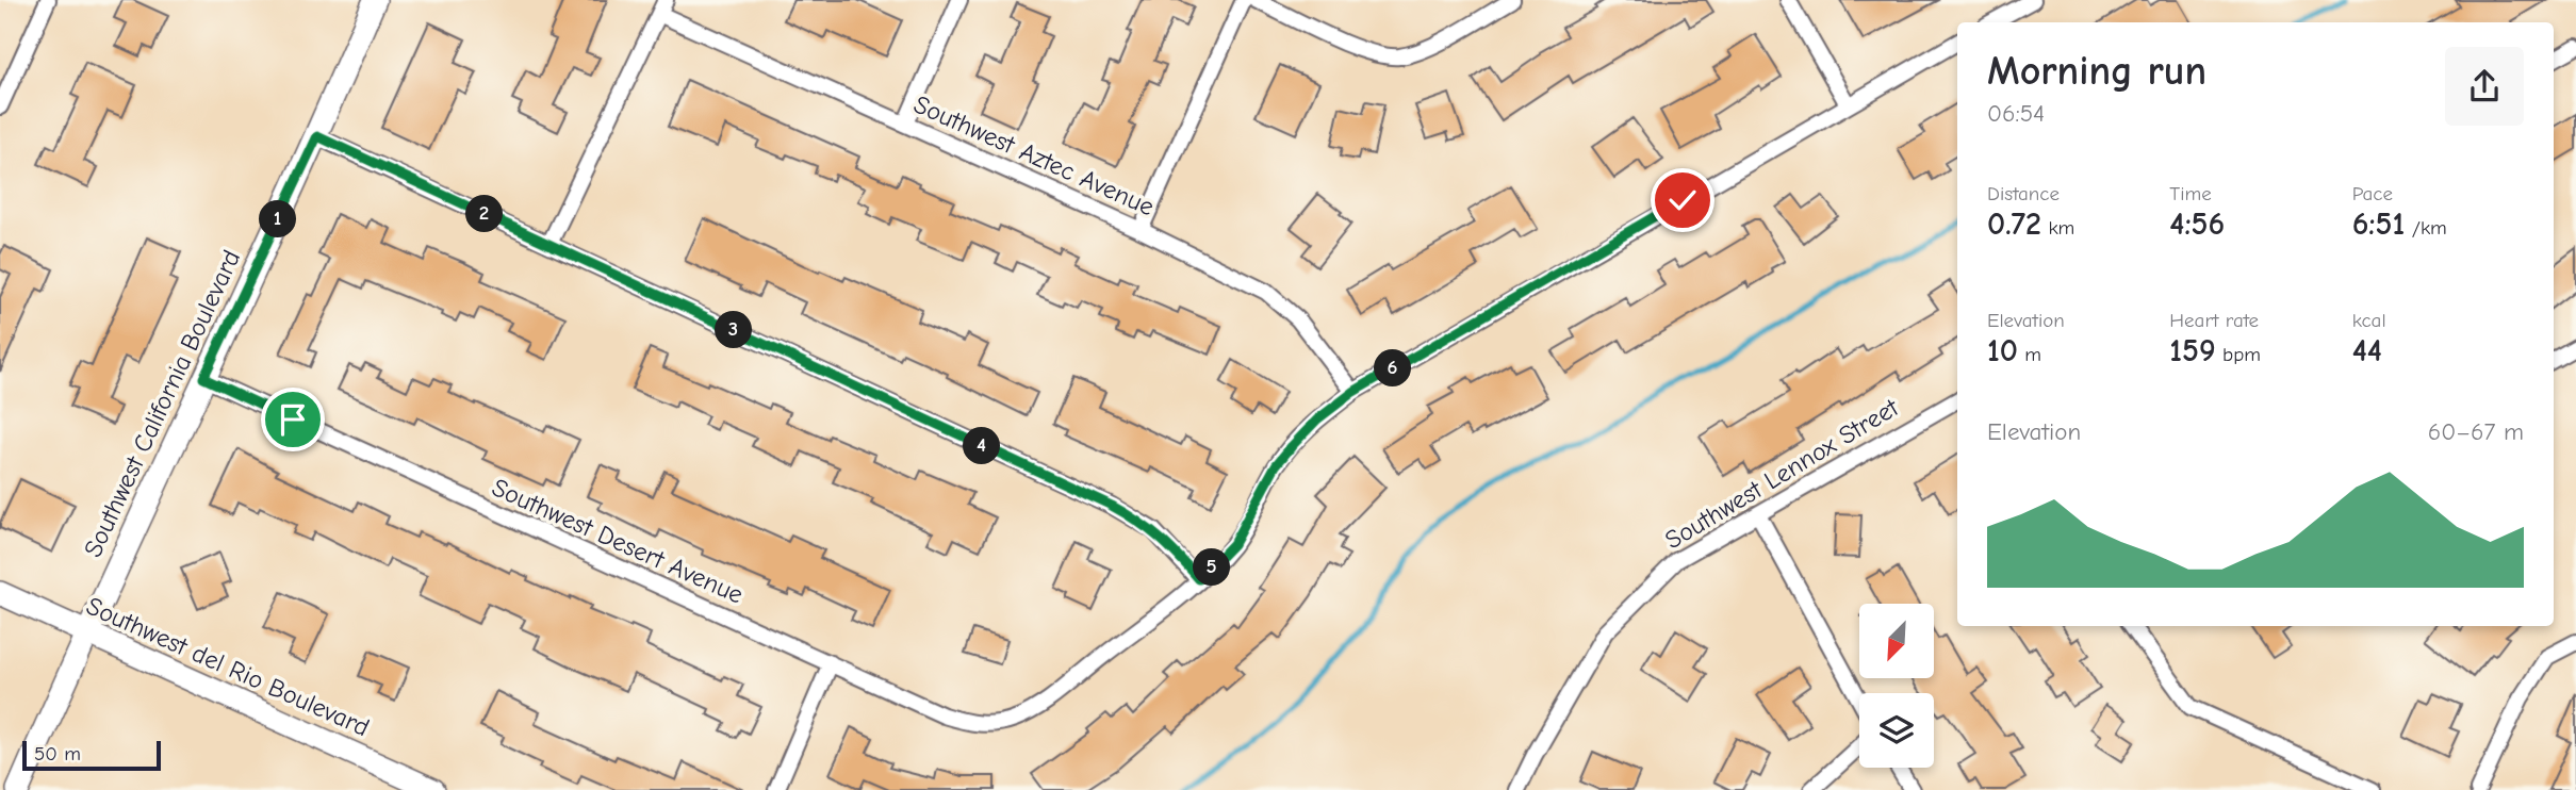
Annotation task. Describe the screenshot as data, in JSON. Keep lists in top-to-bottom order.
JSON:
{
  "streets": {
    "street": [
      "Southwest Aztec Avenue",
      "Southwest California Boulevard",
      "Southwest Lennox Street",
      "Southwest Desert Avenue",
      "Southwest del Rio Boulevard"
    ]
  },
  "crossings": [
    ["Southwest California Boulevard", "Southwest Desert Avenue"],
    ["Southwest California Boulevard", "Southwest del Rio Boulevard"]
  ],
  "scale_bar": "50 m",
  "north": "bottom left",
  "page": {
    "heading": ["Morning run", "06:54"],
    "stats": [
      ["Distance", "0.72 km"],
      ["Time", "4:56"],
      ["Pace", "6:51 /km"],
      ["Elevation", "10 m"],
      ["Heart rate", "159 bpm"],
      ["kcal", "44"]
    ],
    "pins": [
      "2",
      "1",
      "3",
      "6",
      "4",
      "5"
    ],
    "chart": ["Elevation", "60–67 m"],
    "scale": "50 m"
  }
}
